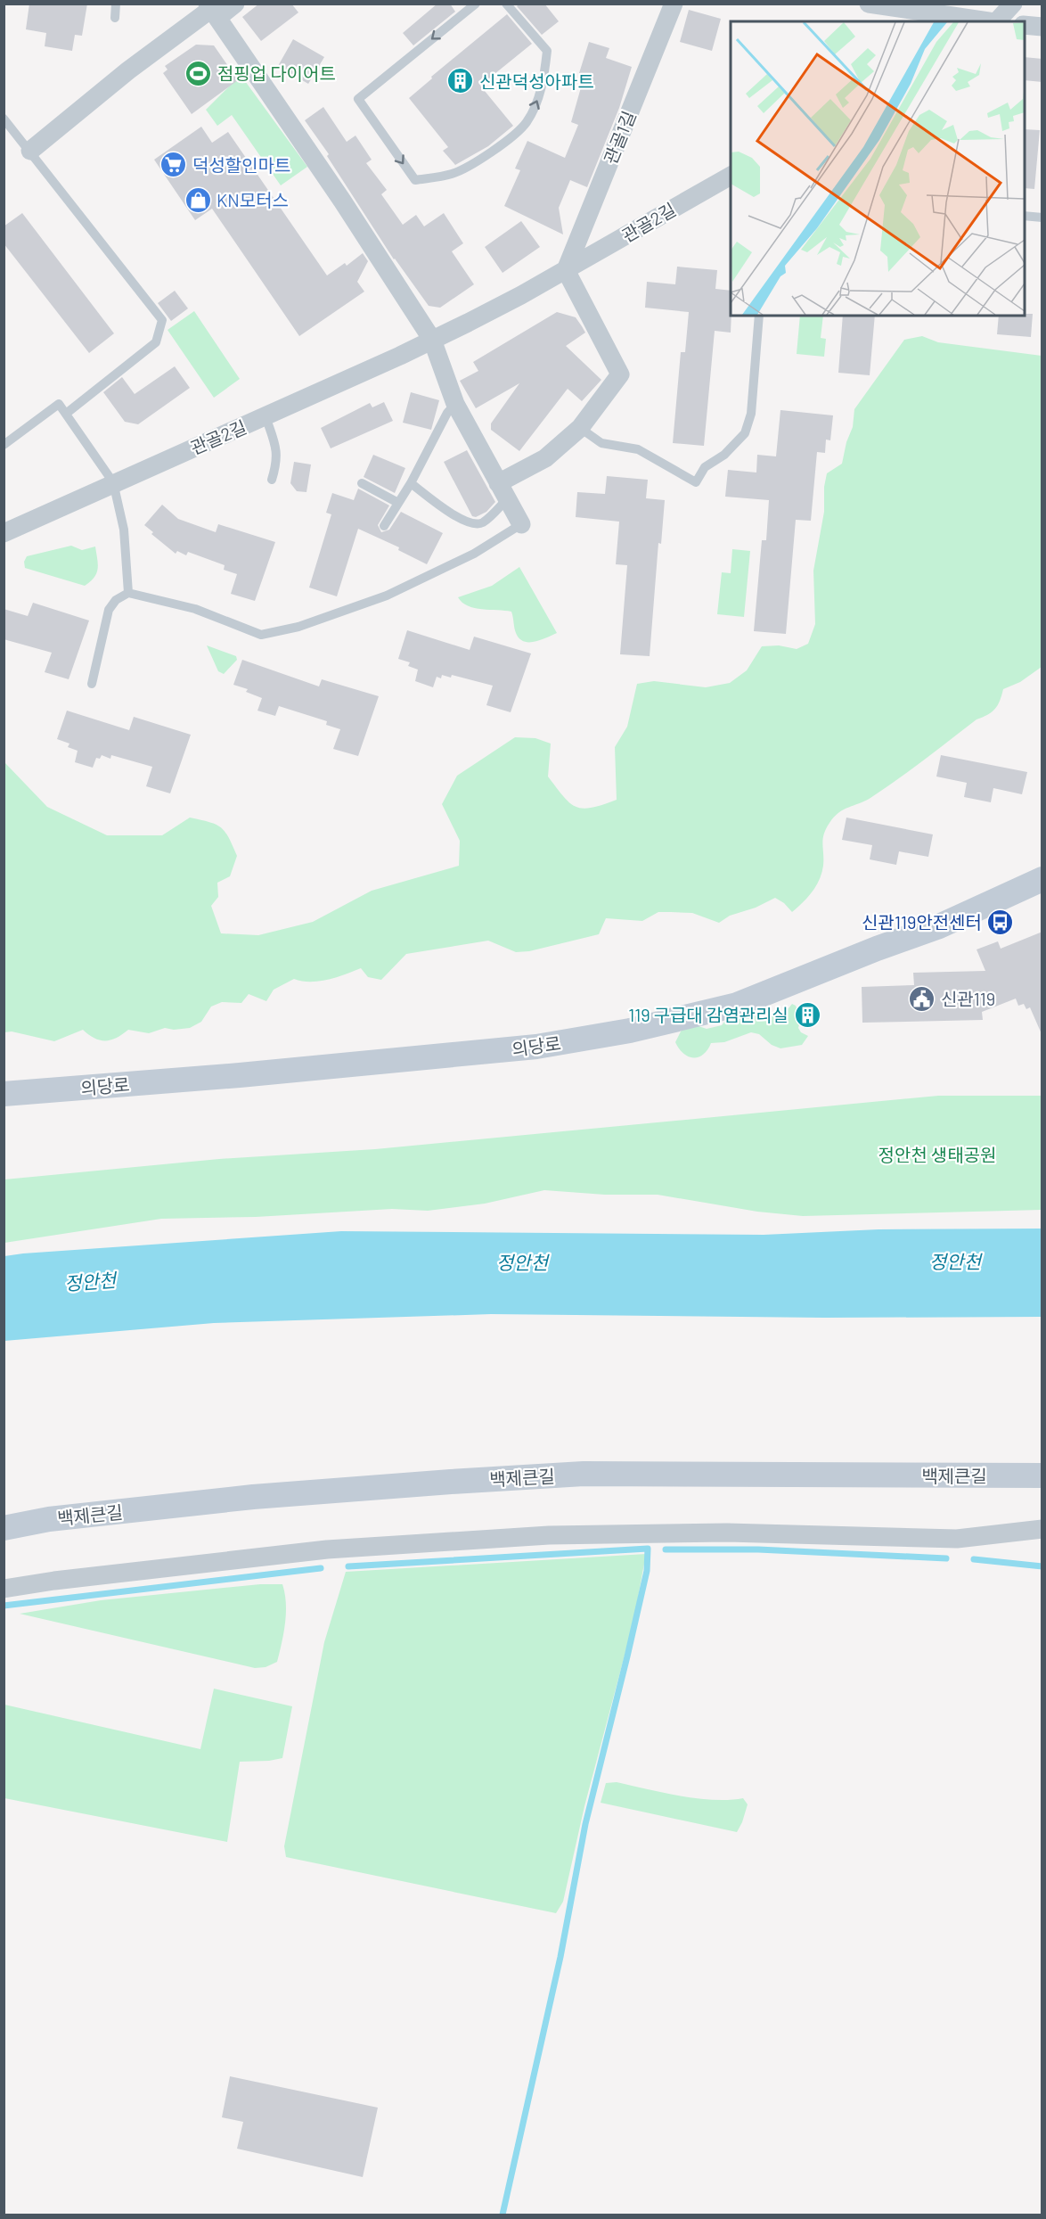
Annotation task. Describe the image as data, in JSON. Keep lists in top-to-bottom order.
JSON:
{
  "streets": {
    "main road": ["의당로", "백제큰길"],
    "street": ["관골1길", "관골2길"]
  },
  "crossings": [
    ["관골1길", "관골2길"]
  ],
  "water": ["정안천"],
  "parks": ["정안천 생태공원"],
  "places": {
    "sports": ["점핑업 다이어트"],
    "building": ["신관덕성아파트", "119 구급대 감염관리실"],
    "supermarket": ["덕성할인마트"],
    "shop": ["KN모터스"],
    "bus stop": ["신관119안전센터"],
    "public building": ["신관119"]
  }
}
